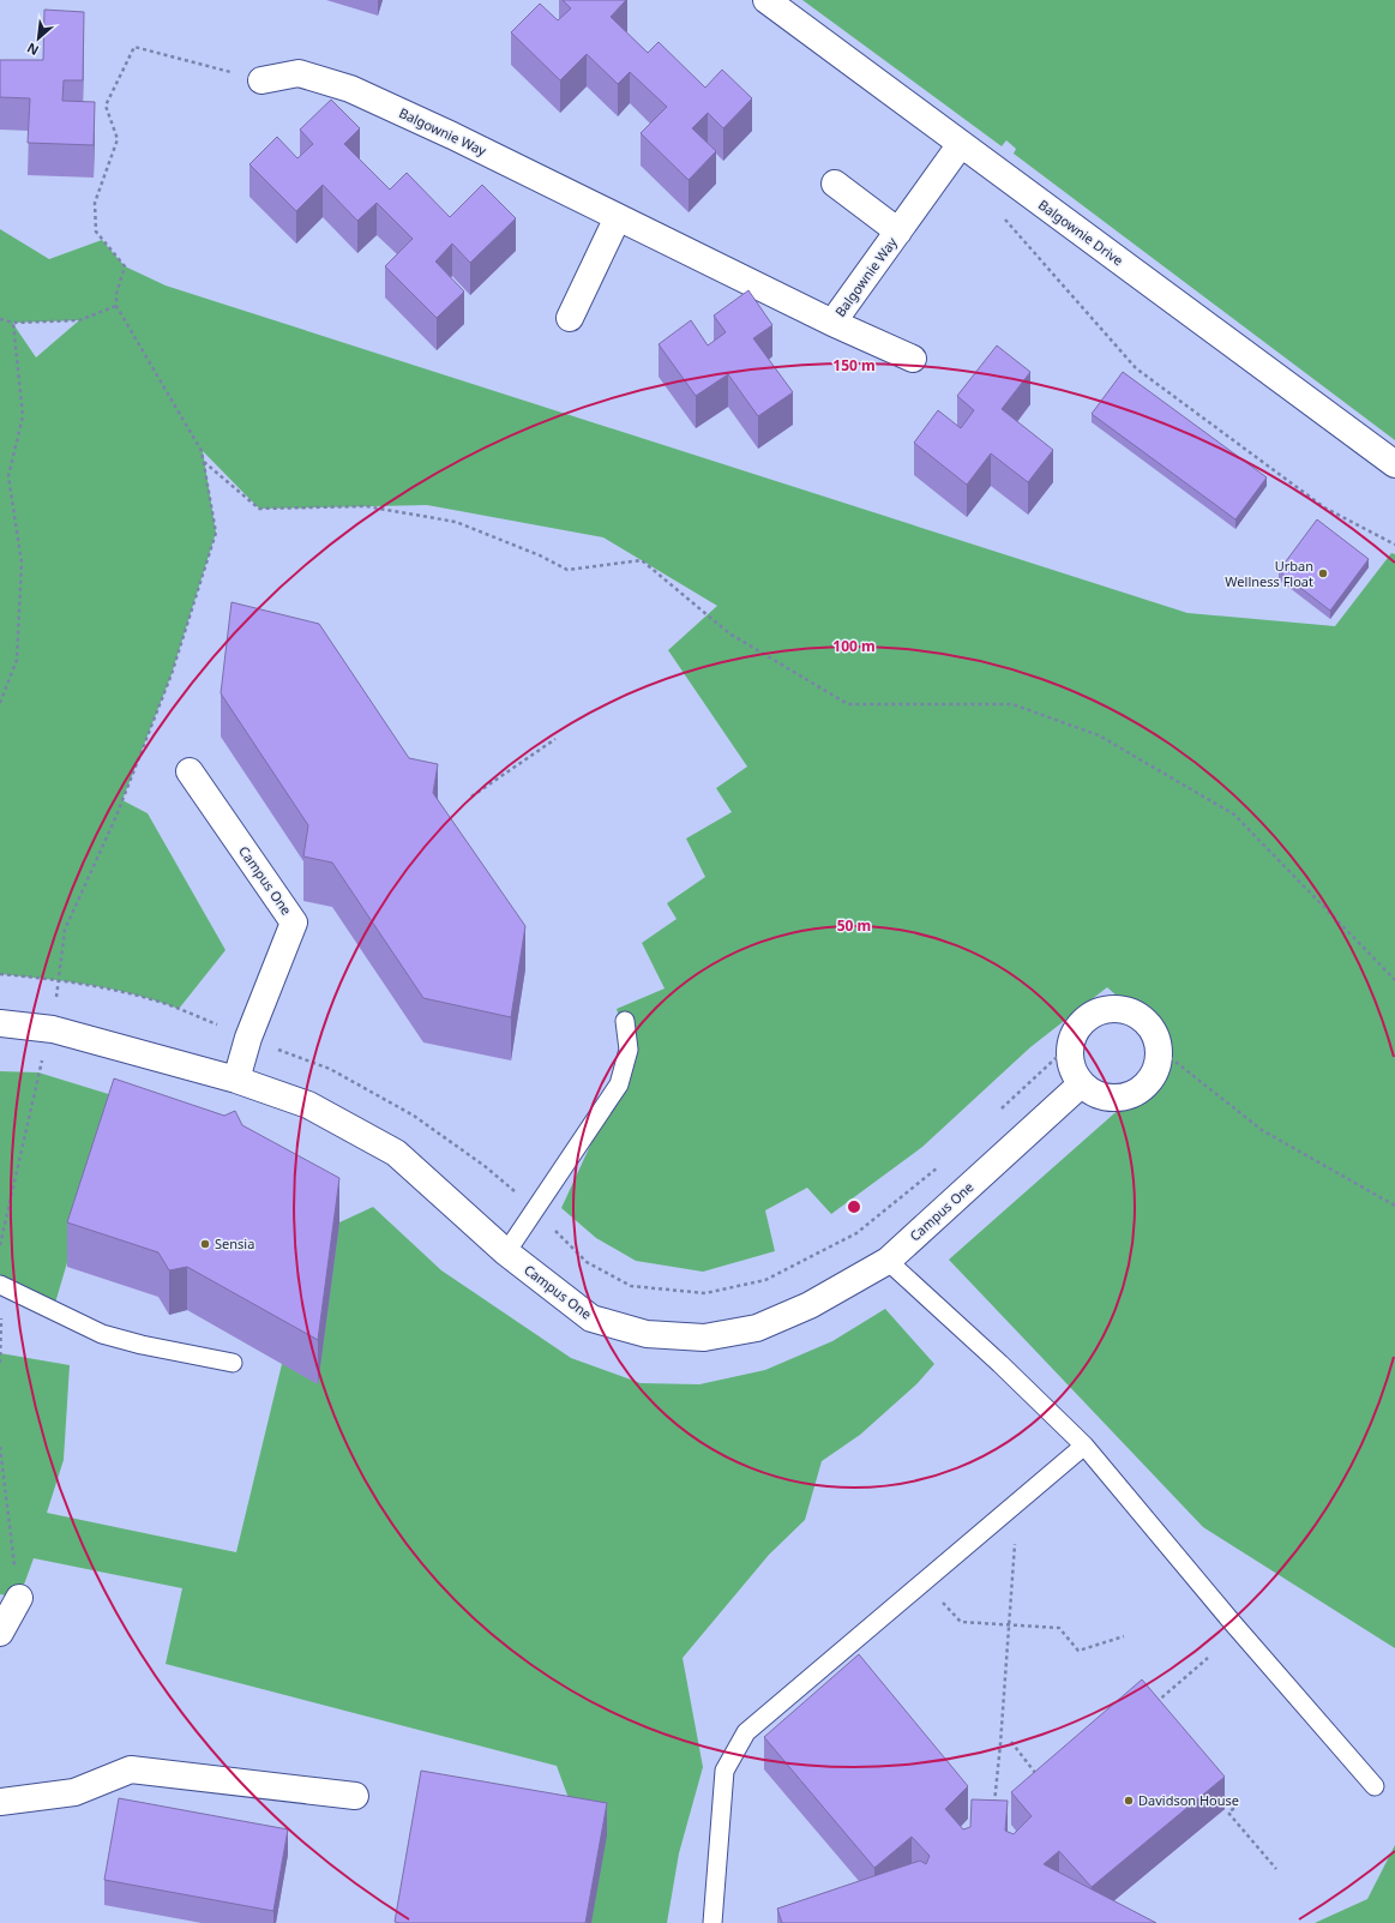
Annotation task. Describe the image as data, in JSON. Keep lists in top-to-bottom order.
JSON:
{
  "streets": {
    "street": ["Balgownie Way", "Balgownie Drive", "Campus One"]
  },
  "crossings": [
    ["Balgownie Way", "Balgownie Drive"]
  ],
  "places": ["Urban Wellness Float", "Sensia", "Davidson House"],
  "north": "bottom left",
  "rings": ["150 m", "100 m", "50 m"]
}
